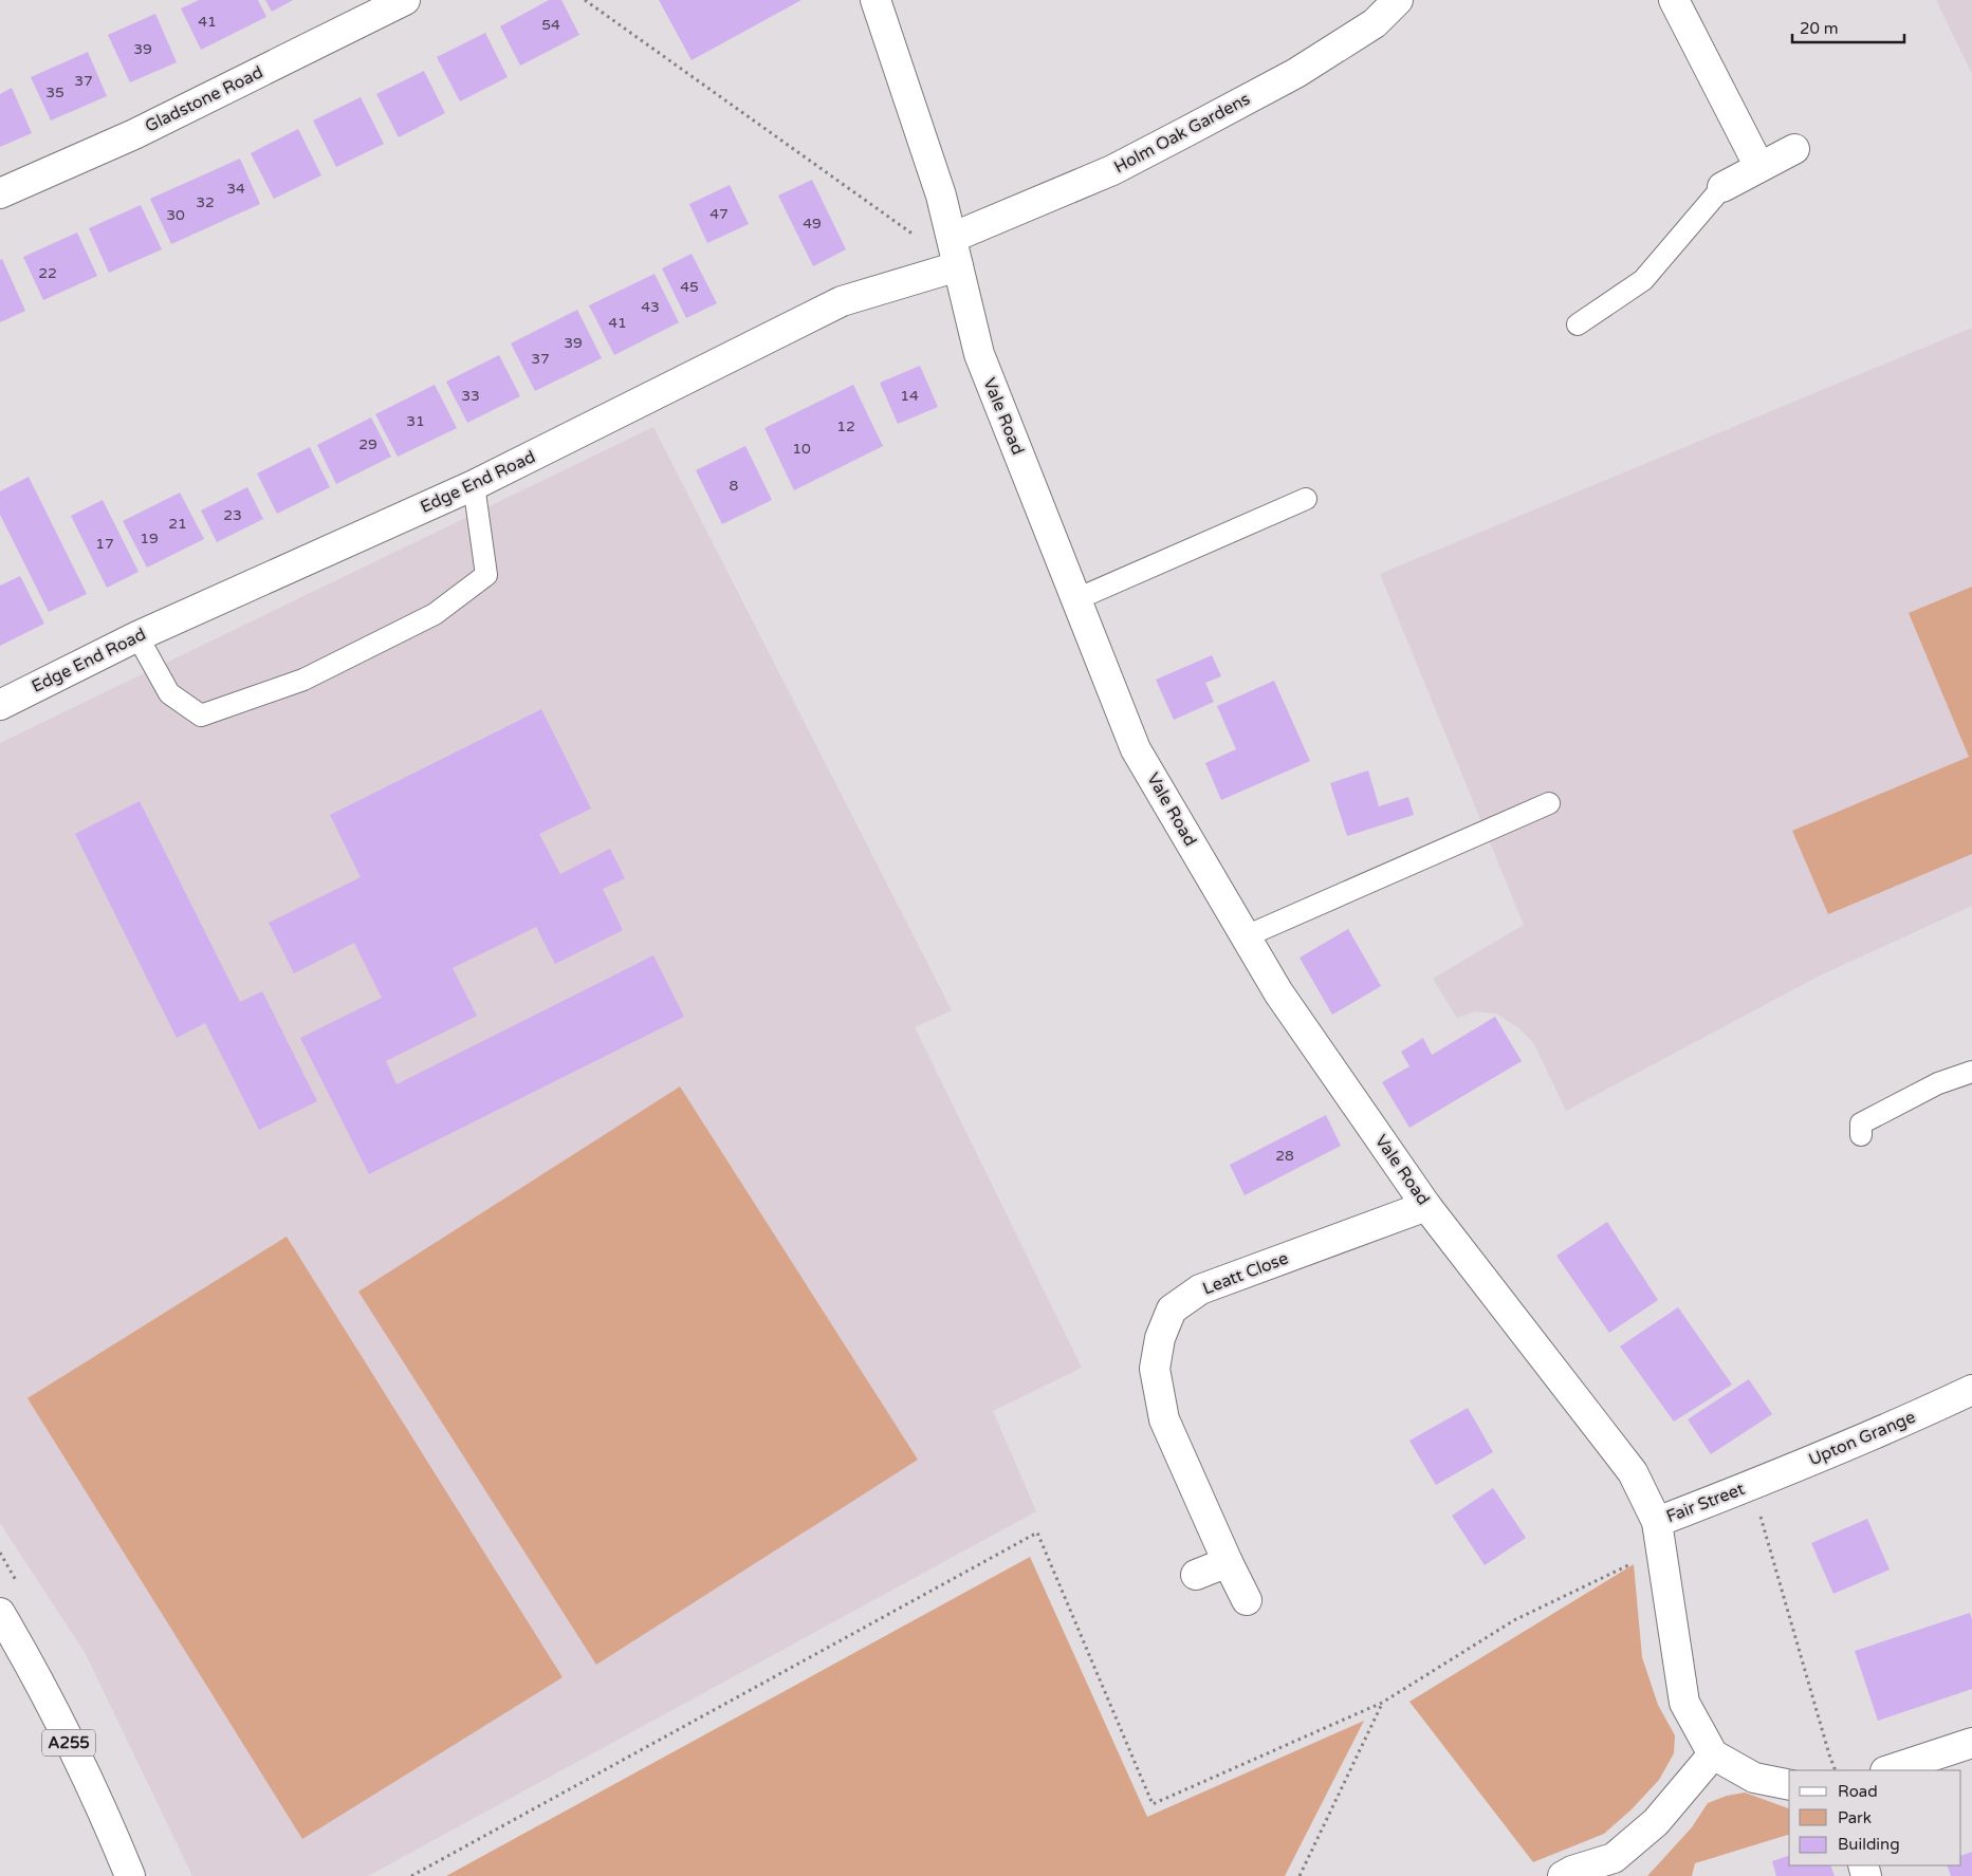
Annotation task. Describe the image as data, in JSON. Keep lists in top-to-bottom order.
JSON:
{
  "streets": {
    "street": [
      "Gladstone Road",
      "Holm Oak Gardens",
      "Vale Road",
      "Edge End Road",
      "Leatt Close",
      "Upton Grange",
      "Fair Street",
      "A255"
    ]
  },
  "crossings": [
    ["Holm Oak Gardens", "Vale Road"],
    ["Vale Road", "Edge End Road"],
    ["Vale Road", "Leatt Close"],
    ["Vale Road", "Fair Street"],
    ["Upton Grange", "Fair Street"]
  ],
  "house_numbers": [
    "41",
    "54",
    "39",
    "37",
    "35",
    "34",
    "32",
    "47",
    "30",
    "49",
    "22",
    "45",
    "43",
    "41",
    "39",
    "37",
    "33",
    "14",
    "31",
    "12",
    "29",
    "10",
    "8",
    "23",
    "21",
    "19",
    "17",
    "28"
  ],
  "legend": ["Road", "Park", "Building"],
  "scale_bar": "20 m"
}
